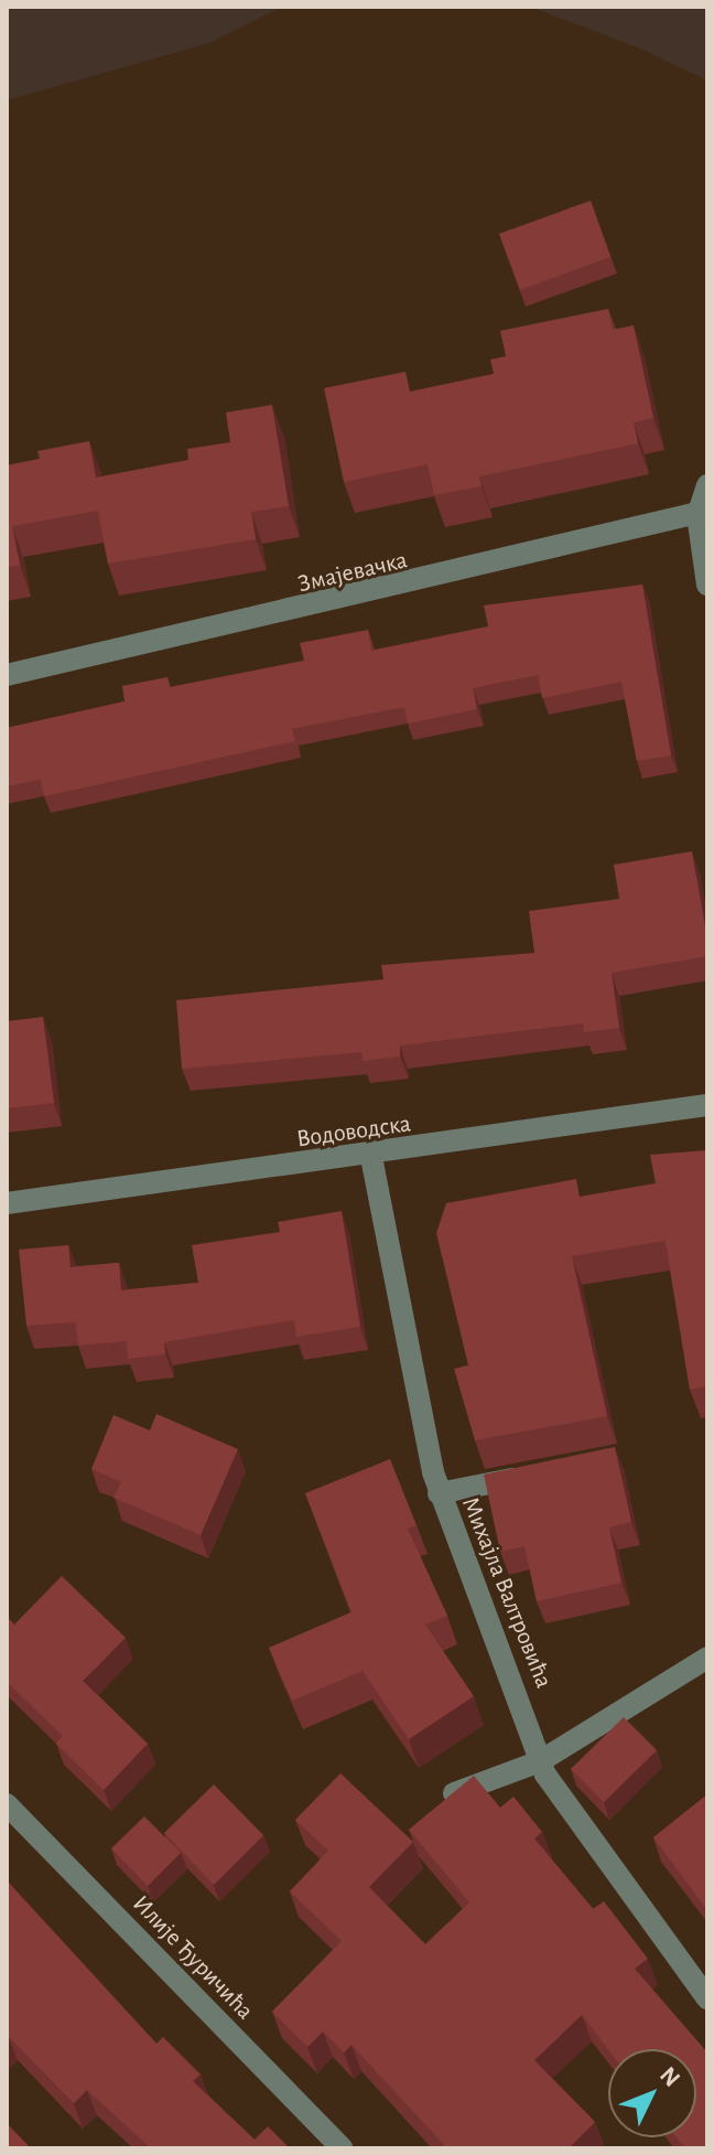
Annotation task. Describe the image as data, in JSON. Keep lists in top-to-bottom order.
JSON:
{
  "streets": {
    "street": [
      "Змајевачка",
      "Водоводска",
      "Михајла Валтровића",
      "Илије Ђуричића"
    ]
  },
  "crossings": [
    ["Водоводска", "Михајла Валтровића"]
  ],
  "north": "top right"
}
